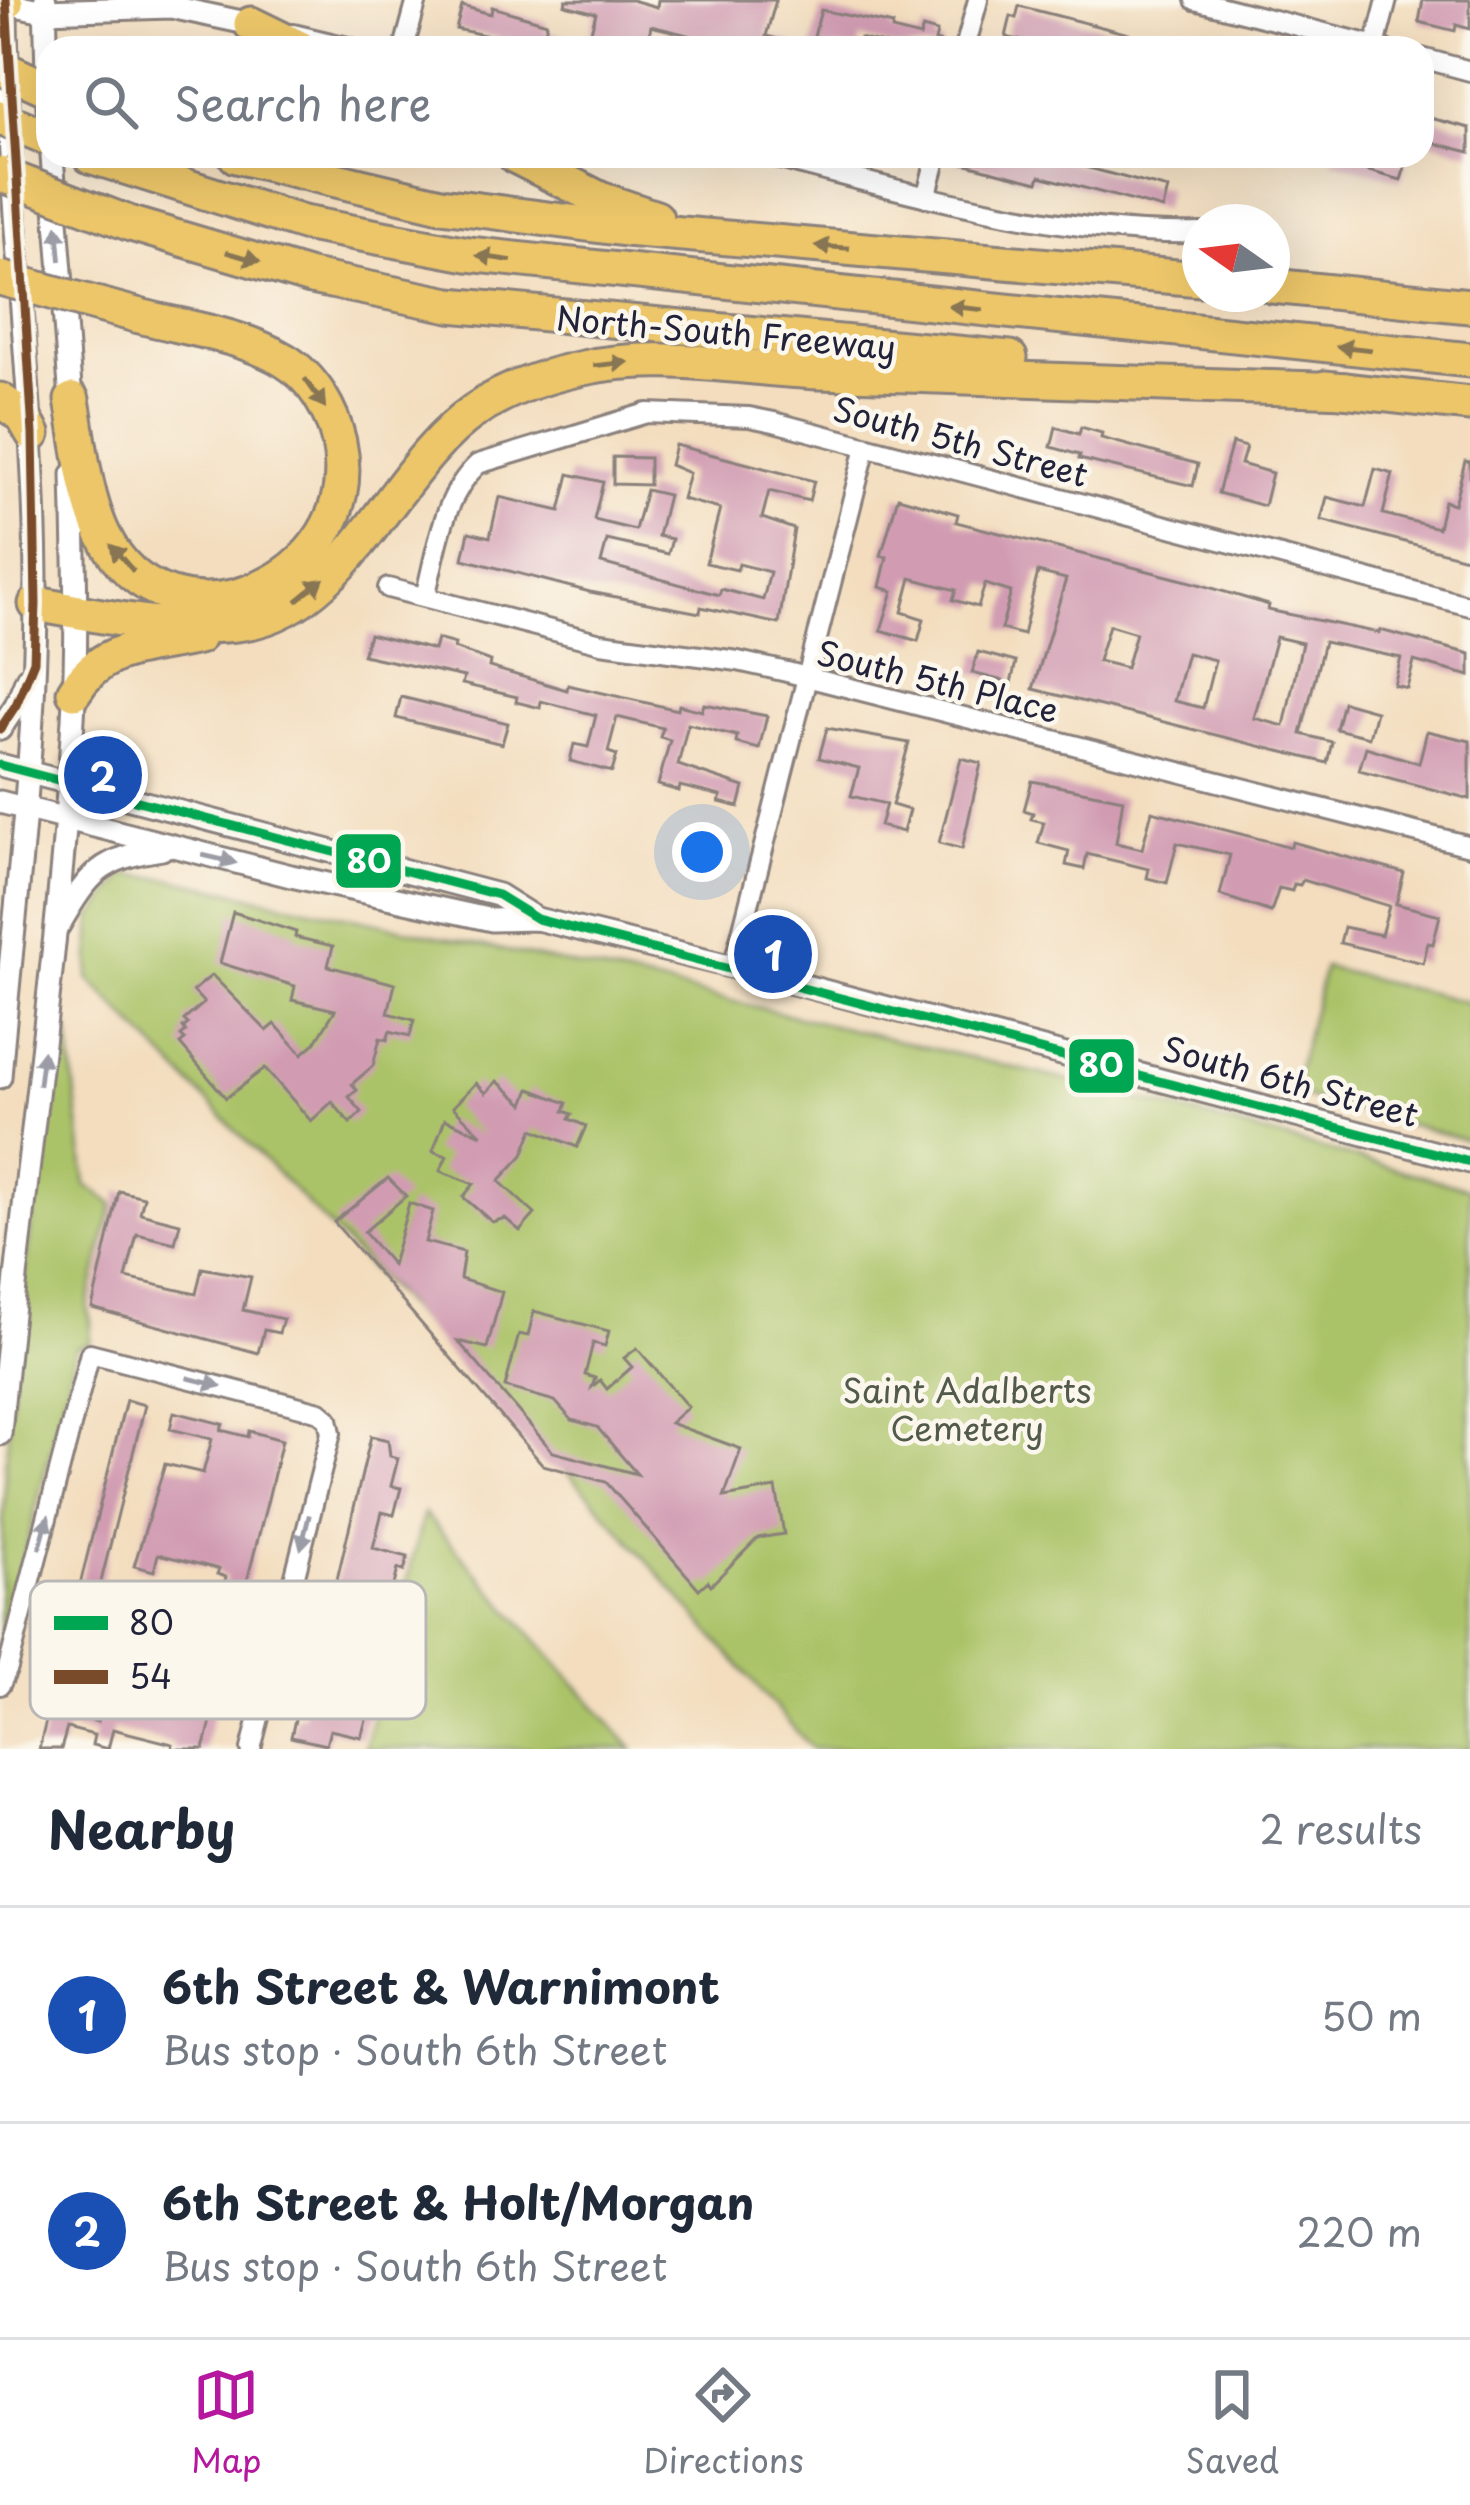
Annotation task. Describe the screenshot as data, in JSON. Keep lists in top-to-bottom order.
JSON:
{
  "streets": {
    "highway": ["North-South Freeway"],
    "street": ["South 5th Street", "South 5th Place", "South 6th Street"]
  },
  "crossings": [
    ["South 5th Street", "South 5th Place"]
  ],
  "parks": ["Saint Adalberts Cemetery"],
  "lines": ["transit line 54", "transit line 80"],
  "legend": ["80", "54"],
  "north": "left",
  "page": {
    "search": "Search here",
    "pins": ["2", "1"],
    "heading": ["Nearby", "2 results"],
    "list": [
      {
        "mark": "1",
        "name": "6th Street & Warnimont",
        "note": "Bus stop · South 6th Street",
        "value": "50 m"
      },
      {
        "mark": "2",
        "name": "6th Street & Holt/Morgan",
        "note": "Bus stop · South 6th Street",
        "value": "220 m"
      }
    ],
    "nav": ["Map", "Directions", "Saved"]
  }
}
